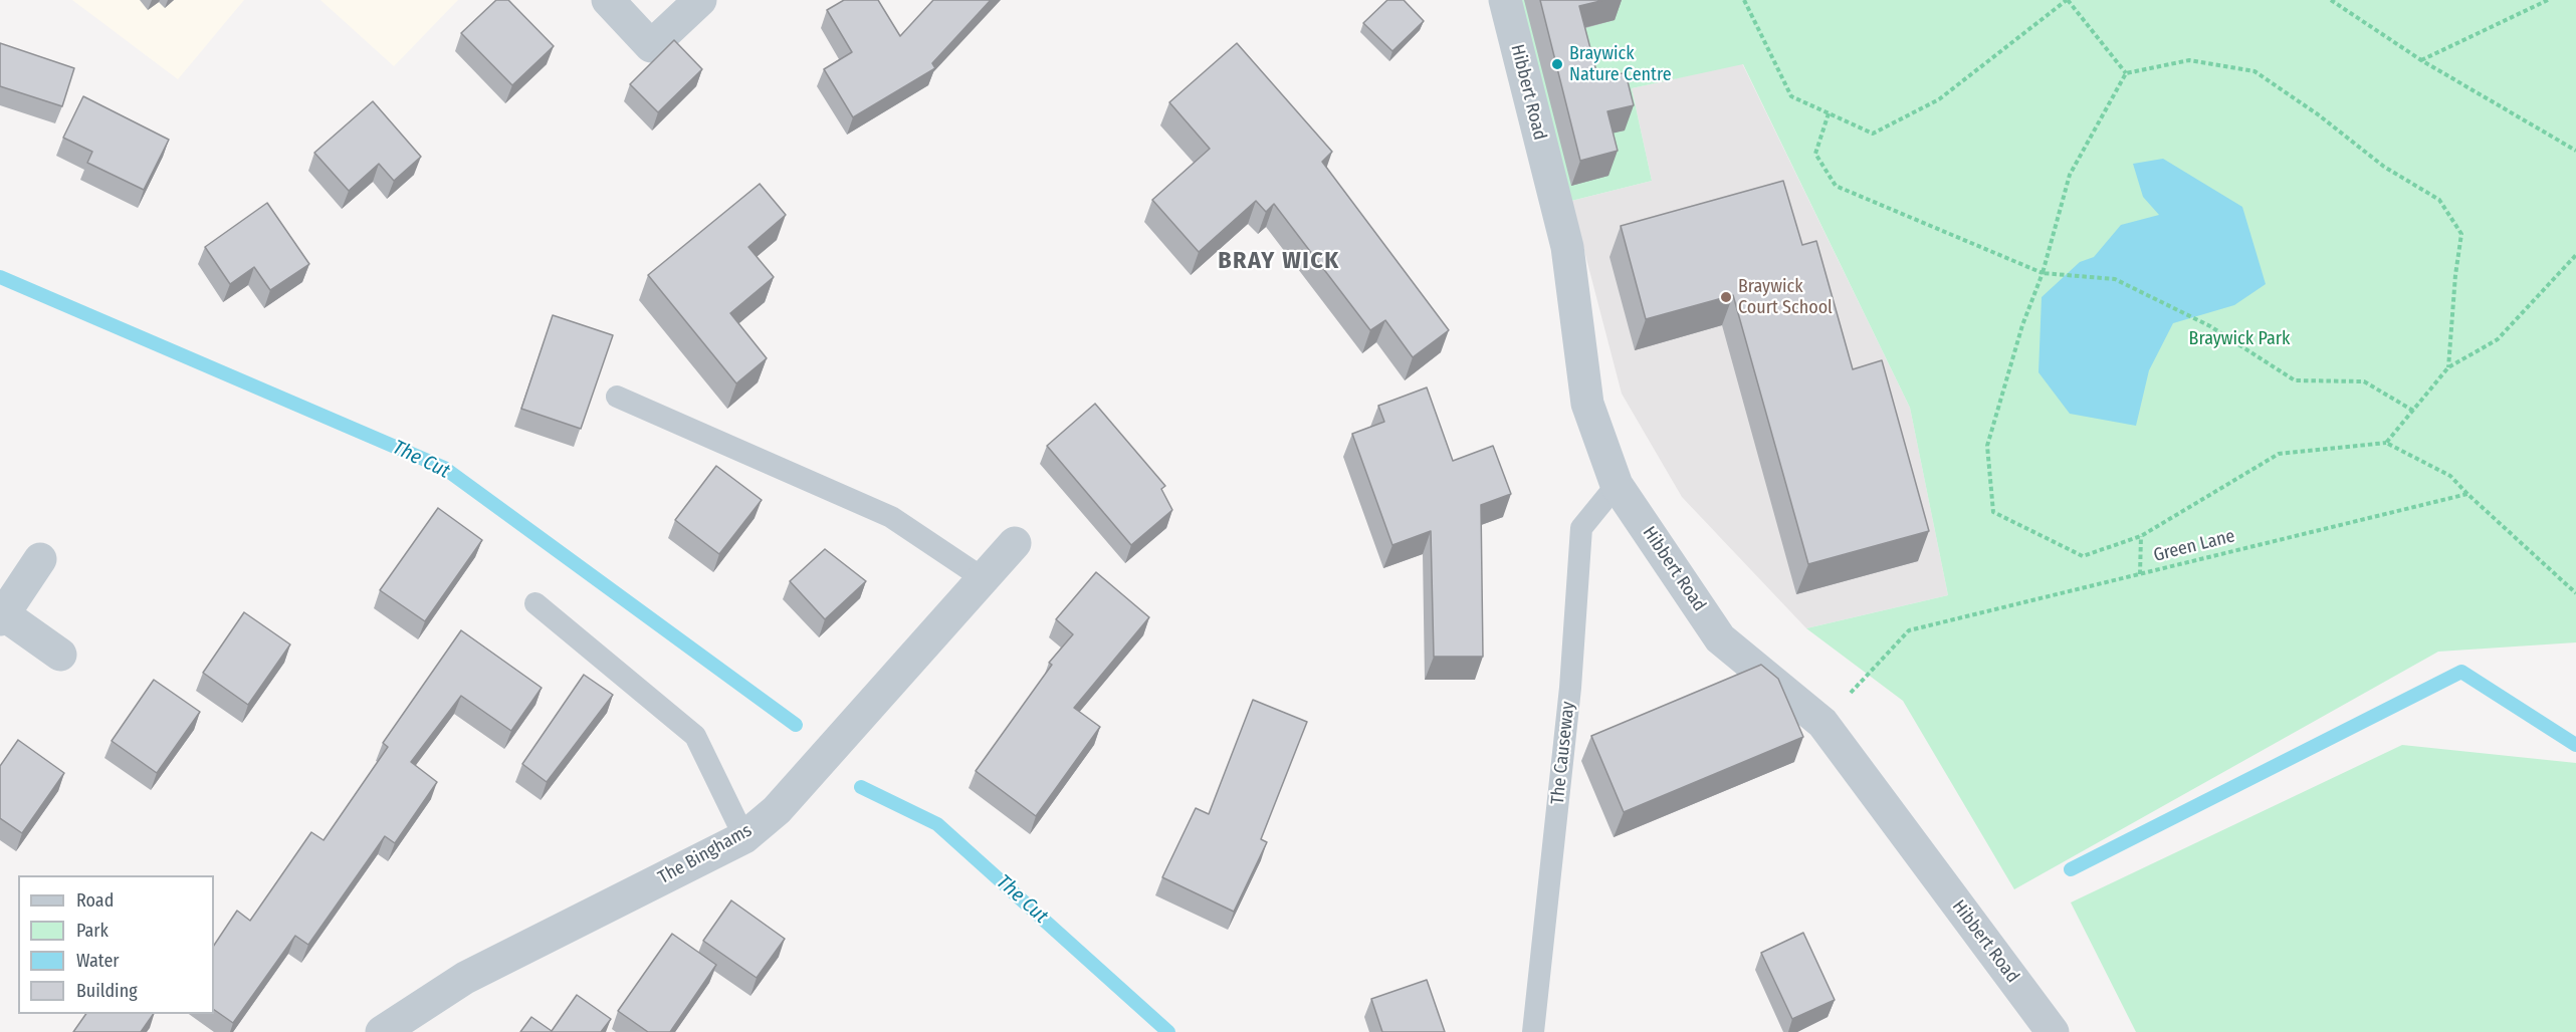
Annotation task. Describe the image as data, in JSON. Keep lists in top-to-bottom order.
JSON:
{
  "streets": {
    "street": ["Hibbert Road", "The Binghams"],
    "lane": ["The Causeway"],
    "path": ["Green Lane"]
  },
  "crossings": [
    ["Hibbert Road", "Green Lane"],
    ["Hibbert Road", "The Causeway"]
  ],
  "districts": ["BRAY WICK"],
  "water": ["The Cut"],
  "parks": ["Braywick Park"],
  "places": ["Braywick Nature Centre", "Braywick Court School"],
  "legend": [
    "Road",
    "Park",
    "Water",
    "Building"
  ]
}
